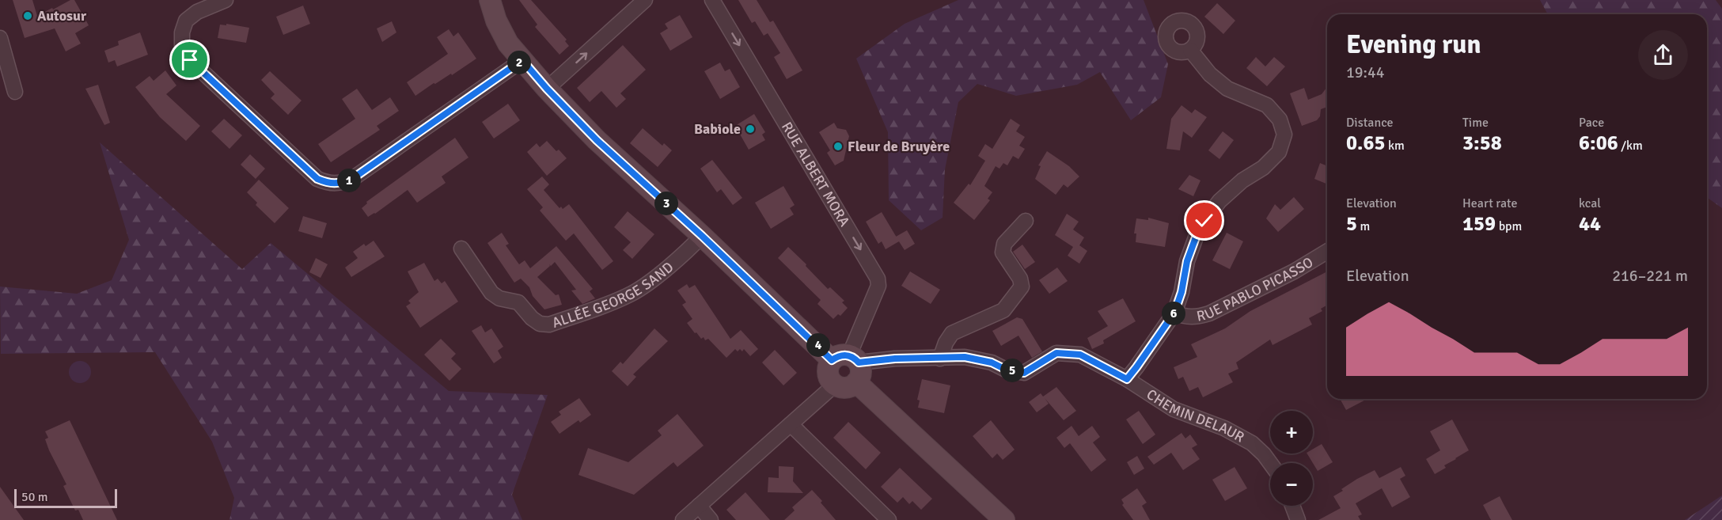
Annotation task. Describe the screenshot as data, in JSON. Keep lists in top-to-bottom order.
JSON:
{
  "streets": {
    "street": [
      "RUE ALBERT MORA",
      "RUE PABLO PICASSO",
      "ALLÉE GEORGE SAND",
      "CHEMIN DELAUR"
    ]
  },
  "crossings": [
    ["RUE ALBERT MORA", "CHEMIN DELAUR"]
  ],
  "one_way": ["RUE ALBERT MORA"],
  "places": ["Autosur", "Babiole", "Fleur de Bruyère"],
  "scale_bar": "50 m",
  "page": {
    "heading": ["Evening run", "19:44"],
    "pins": [
      "2",
      "1",
      "3",
      "6",
      "4",
      "5"
    ],
    "stats": [
      ["Distance", "0.65 km"],
      ["Time", "3:58"],
      ["Pace", "6:06 /km"],
      ["Elevation", "5 m"],
      ["Heart rate", "159 bpm"],
      ["kcal", "44"]
    ],
    "chart": ["Elevation", "216–221 m"],
    "map_buttons": ["+", "−"],
    "scale": "50 m"
  }
}
